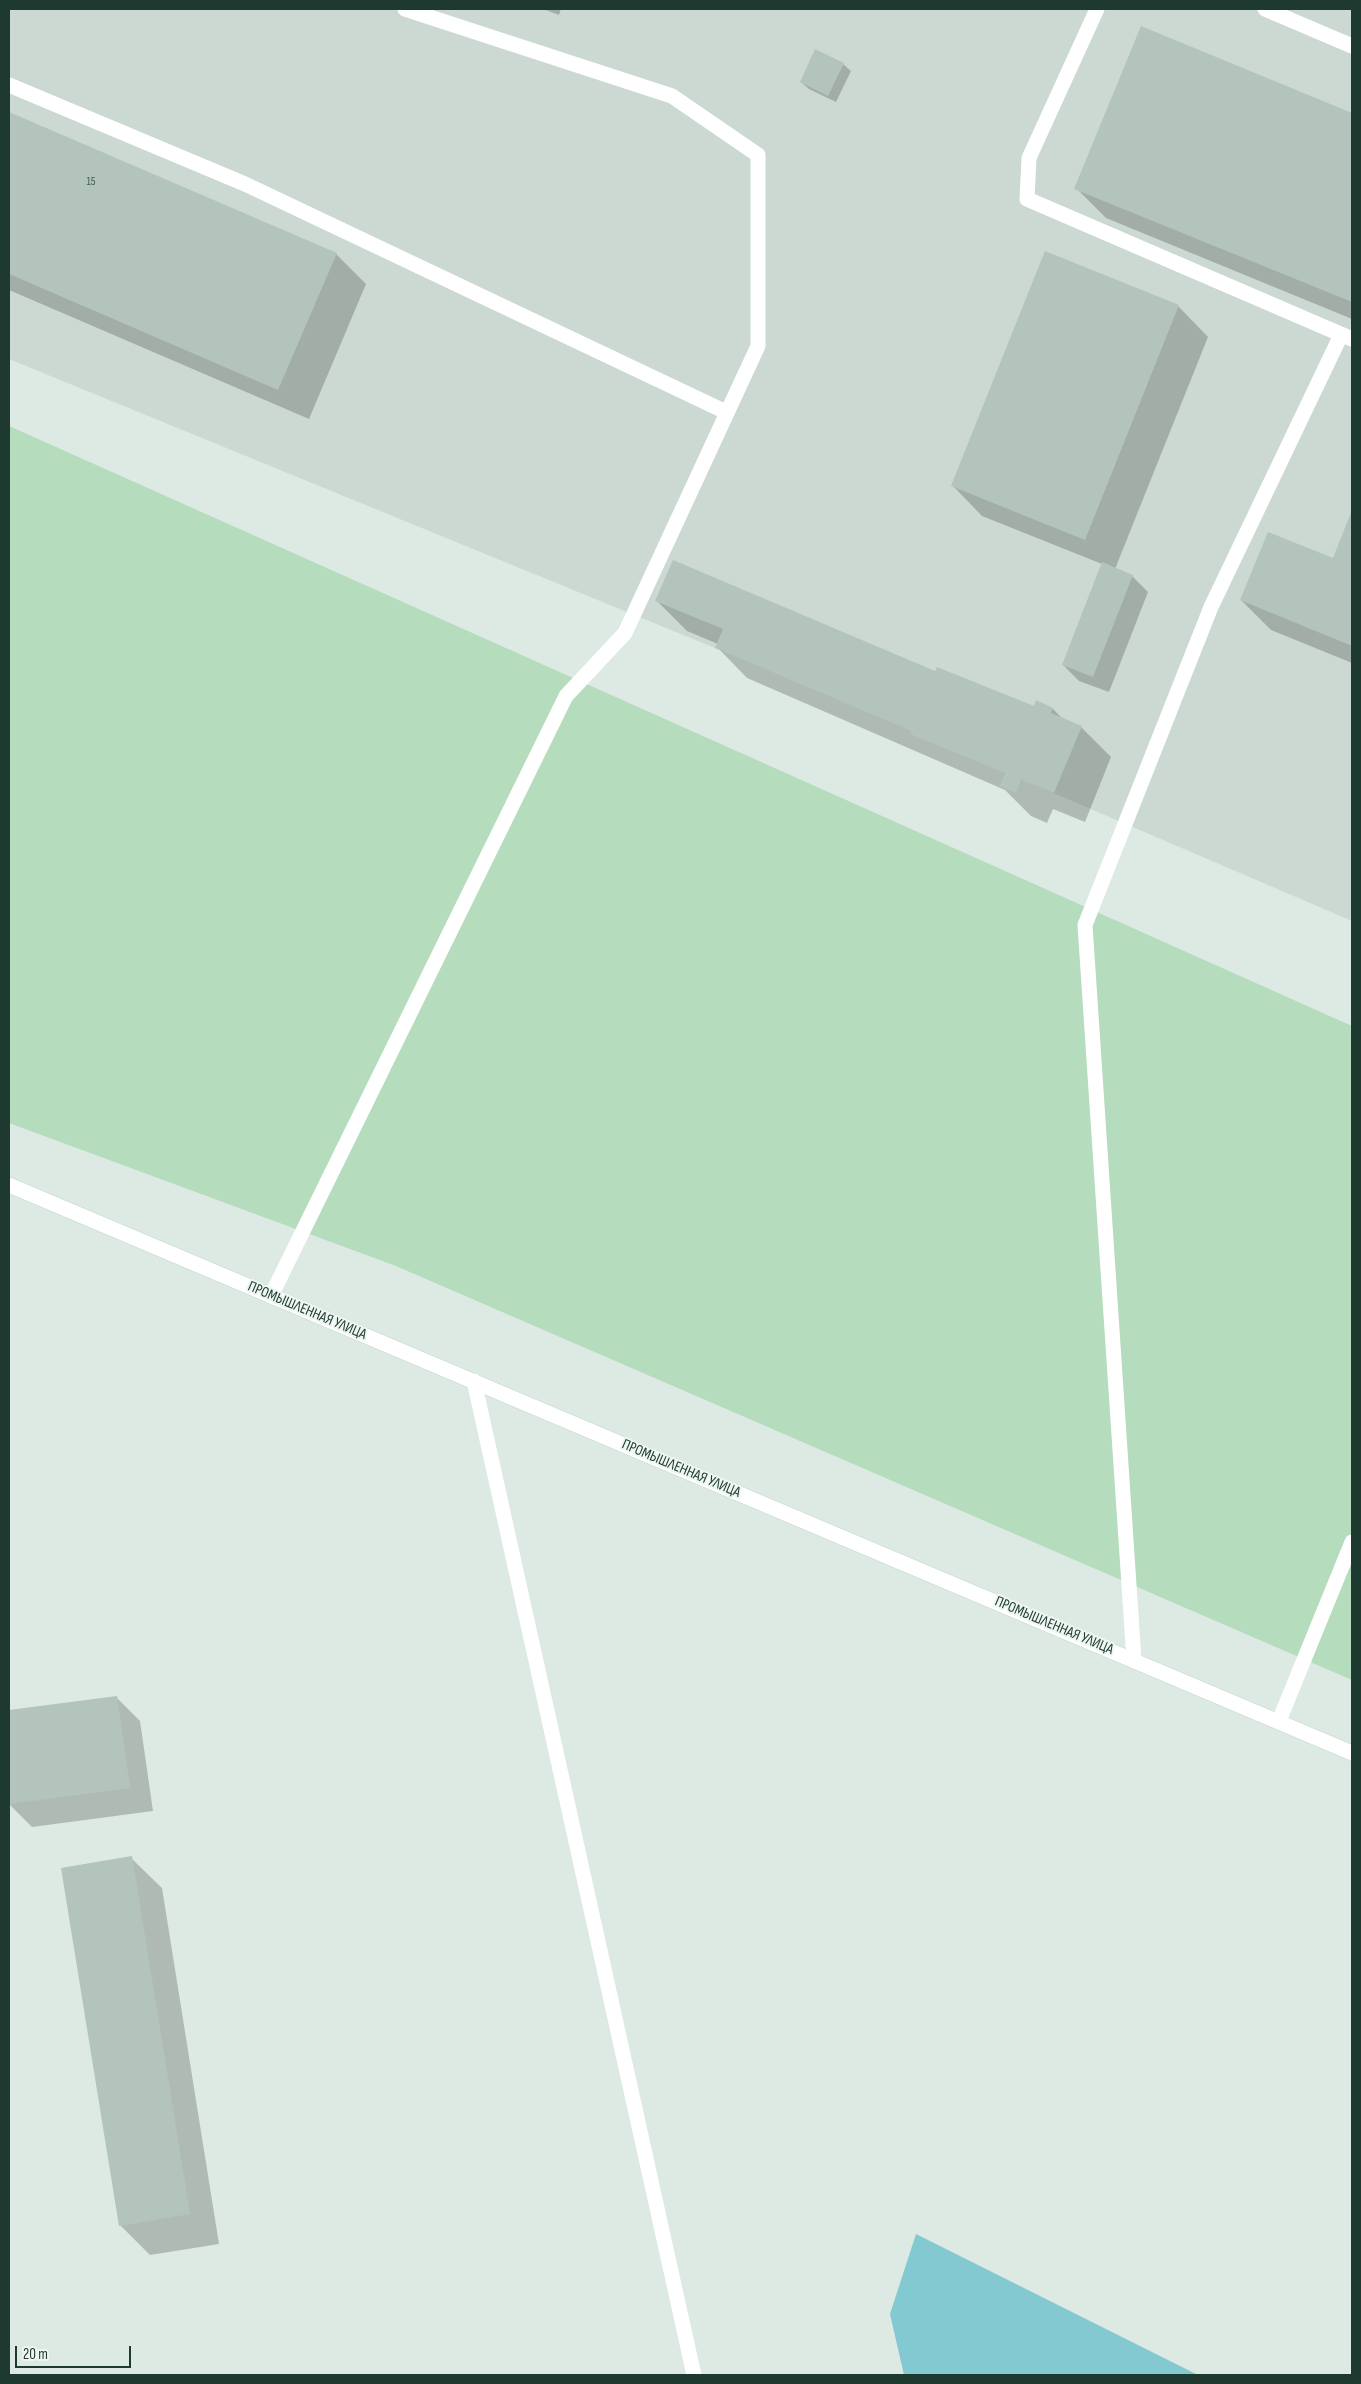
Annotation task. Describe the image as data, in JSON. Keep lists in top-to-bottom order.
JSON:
{
  "streets": {
    "street": ["ПРОМЫШЛЕННАЯ УЛИЦА"]
  },
  "house_numbers": ["15"],
  "scale_bar": "20 m"
}
